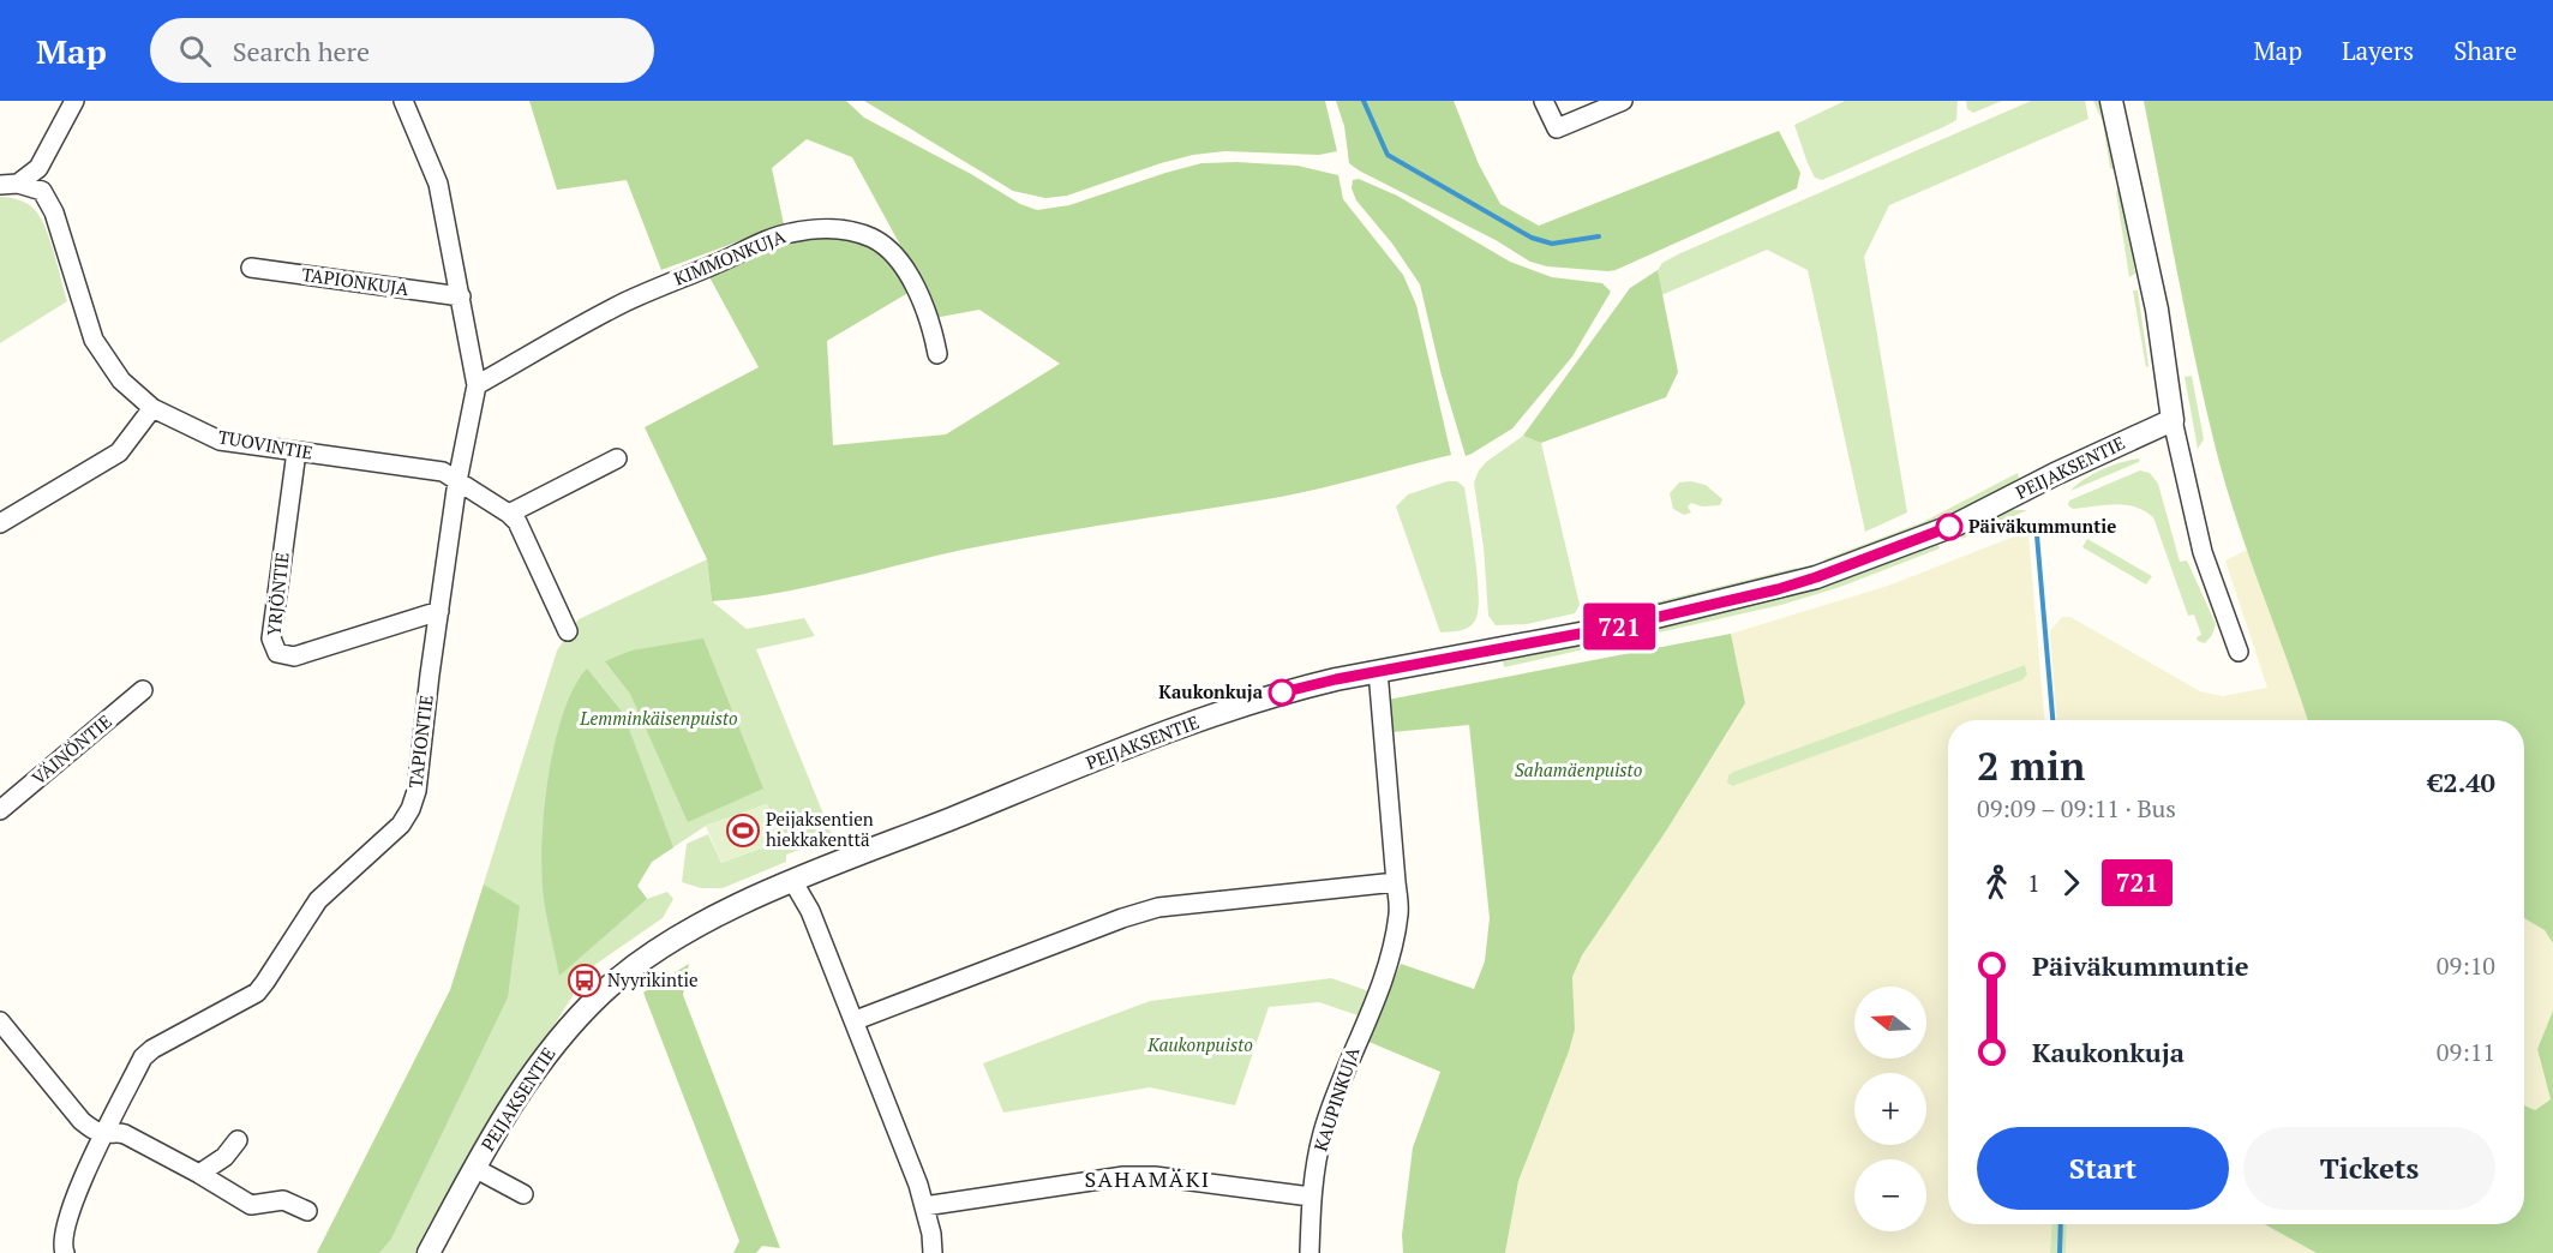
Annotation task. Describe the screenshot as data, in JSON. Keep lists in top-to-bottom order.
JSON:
{
  "streets": {
    "street": [
      "KIMMONKUJA",
      "TAPIONKUJA",
      "TUOVINTIE",
      "PEIJAKSENTIE",
      "YRJÖNTIE",
      "TAPIONTIE",
      "VÄINÖNTIE",
      "KAUPINKUJA"
    ]
  },
  "crossings": [
    ["KIMMONKUJA", "TAPIONTIE"],
    ["TAPIONKUJA", "TAPIONTIE"],
    ["TUOVINTIE", "YRJÖNTIE"],
    ["TUOVINTIE", "TAPIONTIE"],
    ["YRJÖNTIE", "TAPIONTIE"]
  ],
  "districts": ["SAHAMÄKI"],
  "parks": ["Lemminkäisenpuisto", "Sahamäenpuisto", "Kaukonpuisto"],
  "places": {
    "other": ["Päiväkummuntie", "Kaukonkuja"],
    "sports": ["Peijaksentien hiekkakenttä"],
    "bus stop": ["Nyyrikintie"]
  },
  "lines": ["bus line 721"],
  "north": "left",
  "page": {
    "header": "Map",
    "search": "Search here",
    "nav": ["Map", "Layers", "Share"],
    "on_map": "721",
    "heading": ["2 min", "09:09 – 09:11 · Bus", "€2.40"],
    "legs": ["1", "721"],
    "list": [
      {
        "name": "Päiväkummuntie",
        "value": "09:10"
      },
      {
        "name": "Kaukonkuja",
        "value": "09:11"
      }
    ],
    "map_buttons": ["+", "−"],
    "buttons": ["Start", "Tickets"]
  }
}
